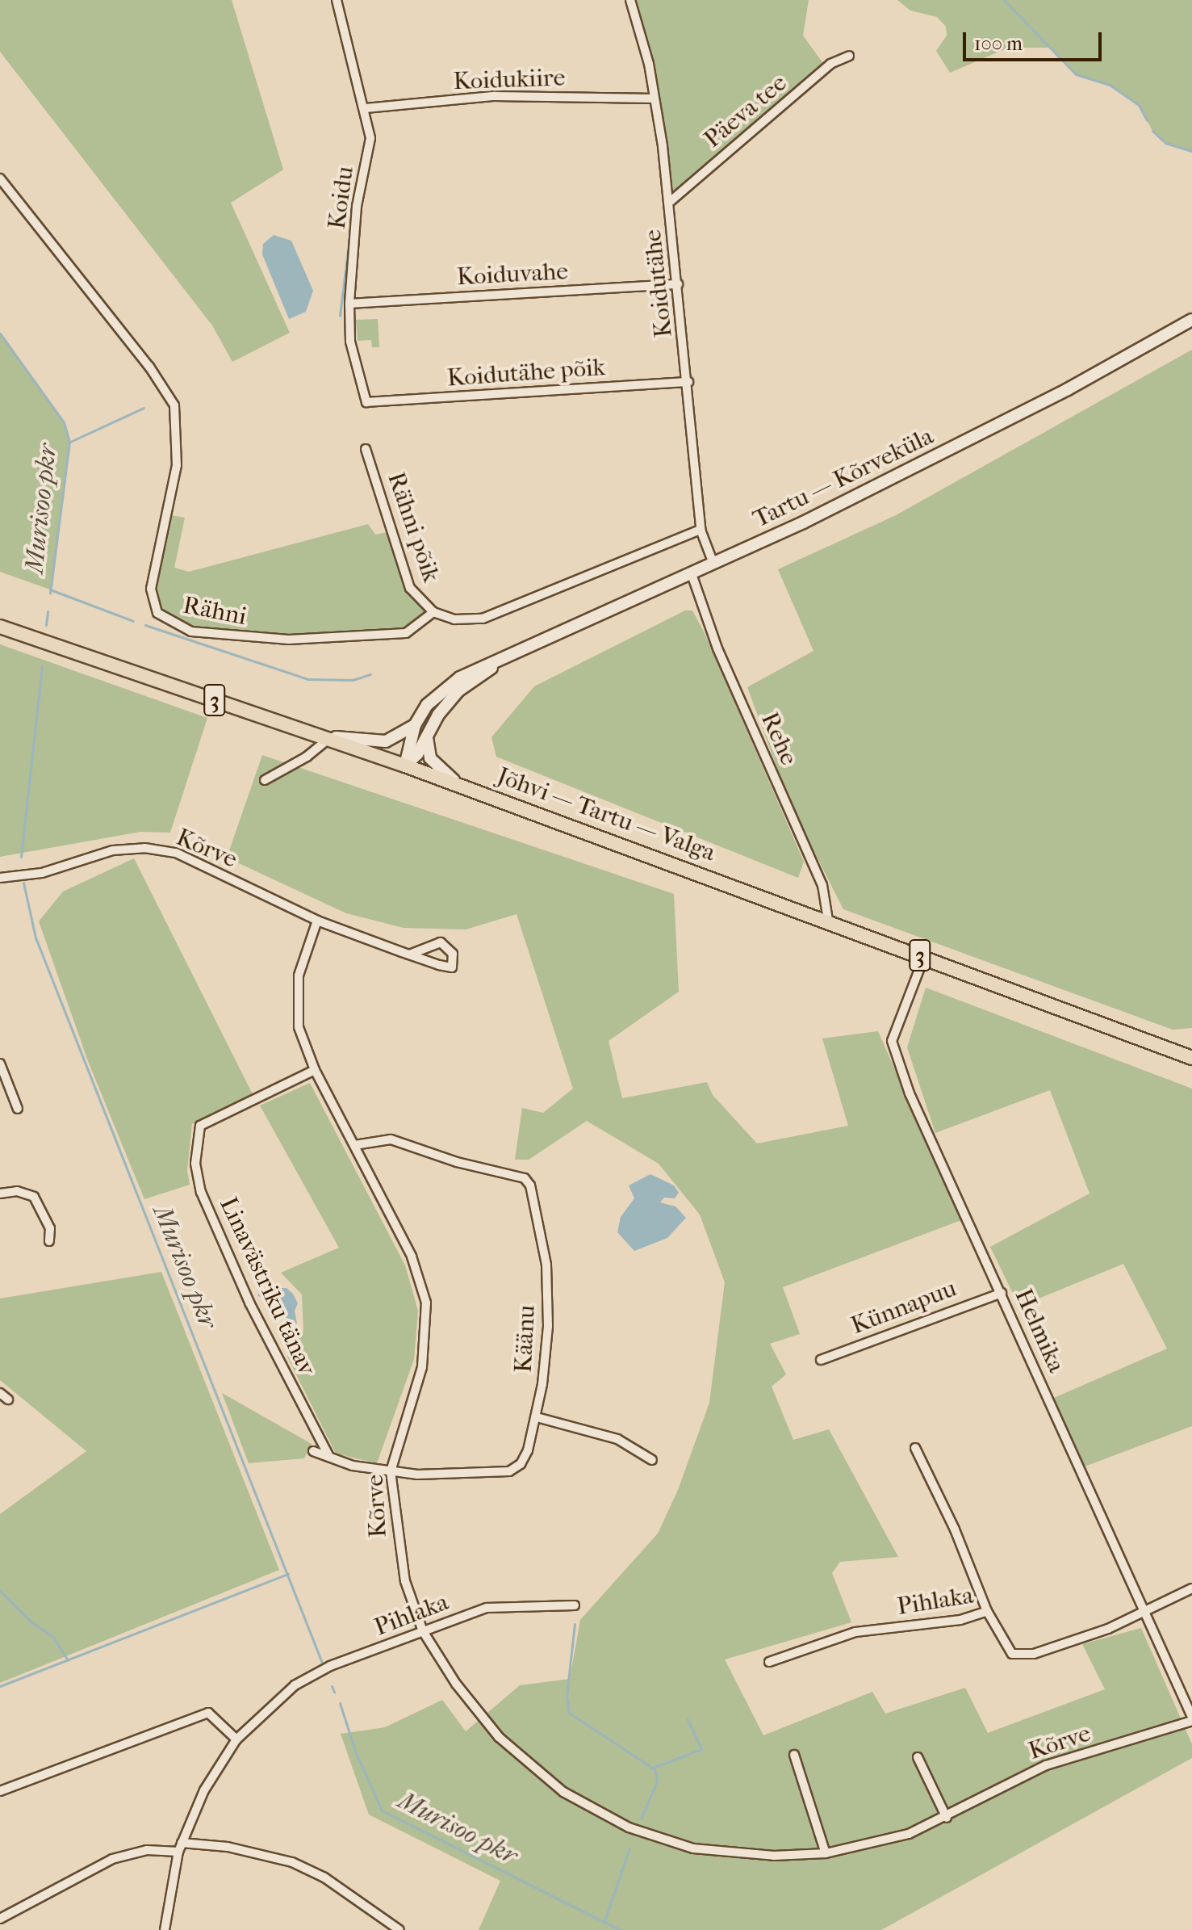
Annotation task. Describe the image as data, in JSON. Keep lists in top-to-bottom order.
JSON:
{
  "streets": {
    "highway": ["3", "Jõhvi — Tartu — Valga"],
    "main road": ["Tartu — Kõrveküla"],
    "street": [
      "Koidukiire",
      "Päeva tee",
      "Koidu",
      "Koiduvahe",
      "Koidutähe",
      "Koidutähe põik",
      "Rähni põik",
      "Rähni",
      "Rehe",
      "Kõrve",
      "Linavästriku tänav",
      "Künnapuu",
      "Helmika",
      "Käänu",
      "Pihlaka"
    ]
  },
  "crossings": [
    ["Koidukiire", "Koidu"],
    ["Koidukiire", "Koidutähe"],
    ["Päeva tee", "Koidutähe"],
    ["Koidu", "Koiduvahe"],
    ["Koidu", "Koidutähe põik"],
    ["Koiduvahe", "Koidutähe"],
    ["Koidutähe", "Koidutähe põik"],
    ["Koidutähe", "Tartu — Kõrveküla"],
    ["Tartu — Kõrveküla", "Rehe"],
    ["Tartu — Kõrveküla", "Jõhvi — Tartu — Valga"],
    ["Rähni põik", "Rähni"],
    ["Rehe", "Jõhvi — Tartu — Valga"],
    ["Jõhvi — Tartu — Valga", "Helmika"],
    ["Kõrve", "Linavästriku tänav"],
    ["Kõrve", "Helmika"],
    ["Kõrve", "Käänu"],
    ["Kõrve", "Pihlaka"],
    ["Linavästriku tänav", "Käänu"],
    ["Künnapuu", "Helmika"],
    ["Helmika", "Pihlaka"]
  ],
  "water": ["Murisoo pkr"],
  "scale_bar": "100 m"
}
